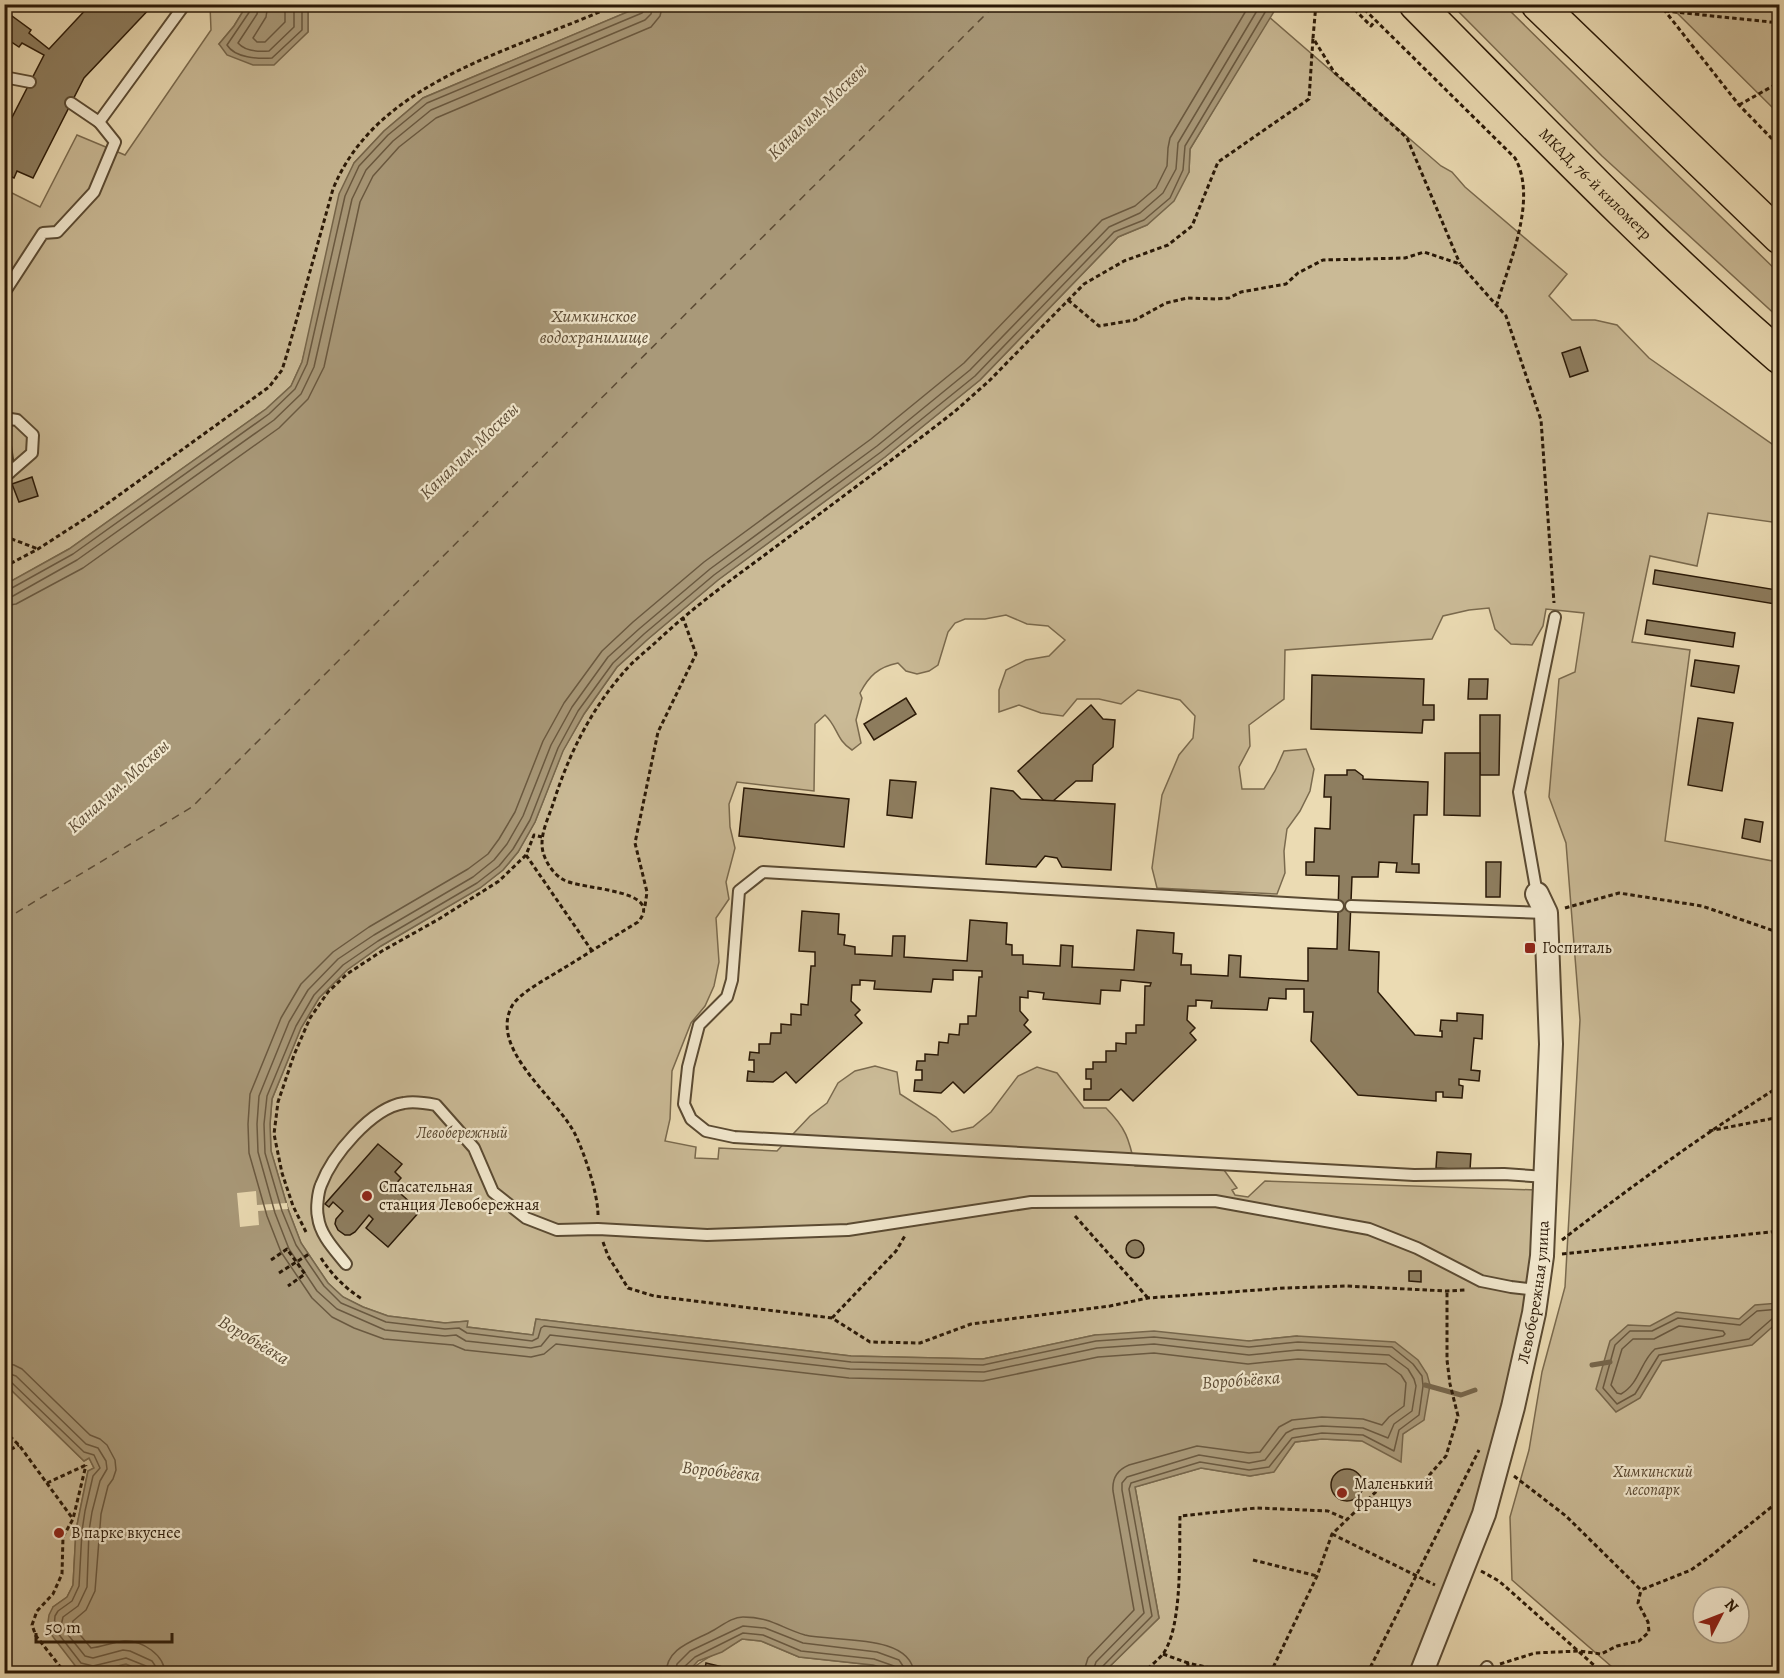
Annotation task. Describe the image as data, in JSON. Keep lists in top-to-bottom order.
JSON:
{
  "streets": {
    "highway": ["МКАД, 76-й километр"],
    "street": ["Левобережная улица"]
  },
  "water": ["Канал им. Москвы", "Химкинское водохранилище", "Воробьёвка"],
  "parks": ["Левобережный", "Химкинский лесопарк"],
  "places": {
    "transit": ["Госпиталь"],
    "other": ["Спасательная станция Левобережная", "Маленький француз", "В парке вкуснее"]
  },
  "scale_bar": "50 m",
  "north": "top right"
}
